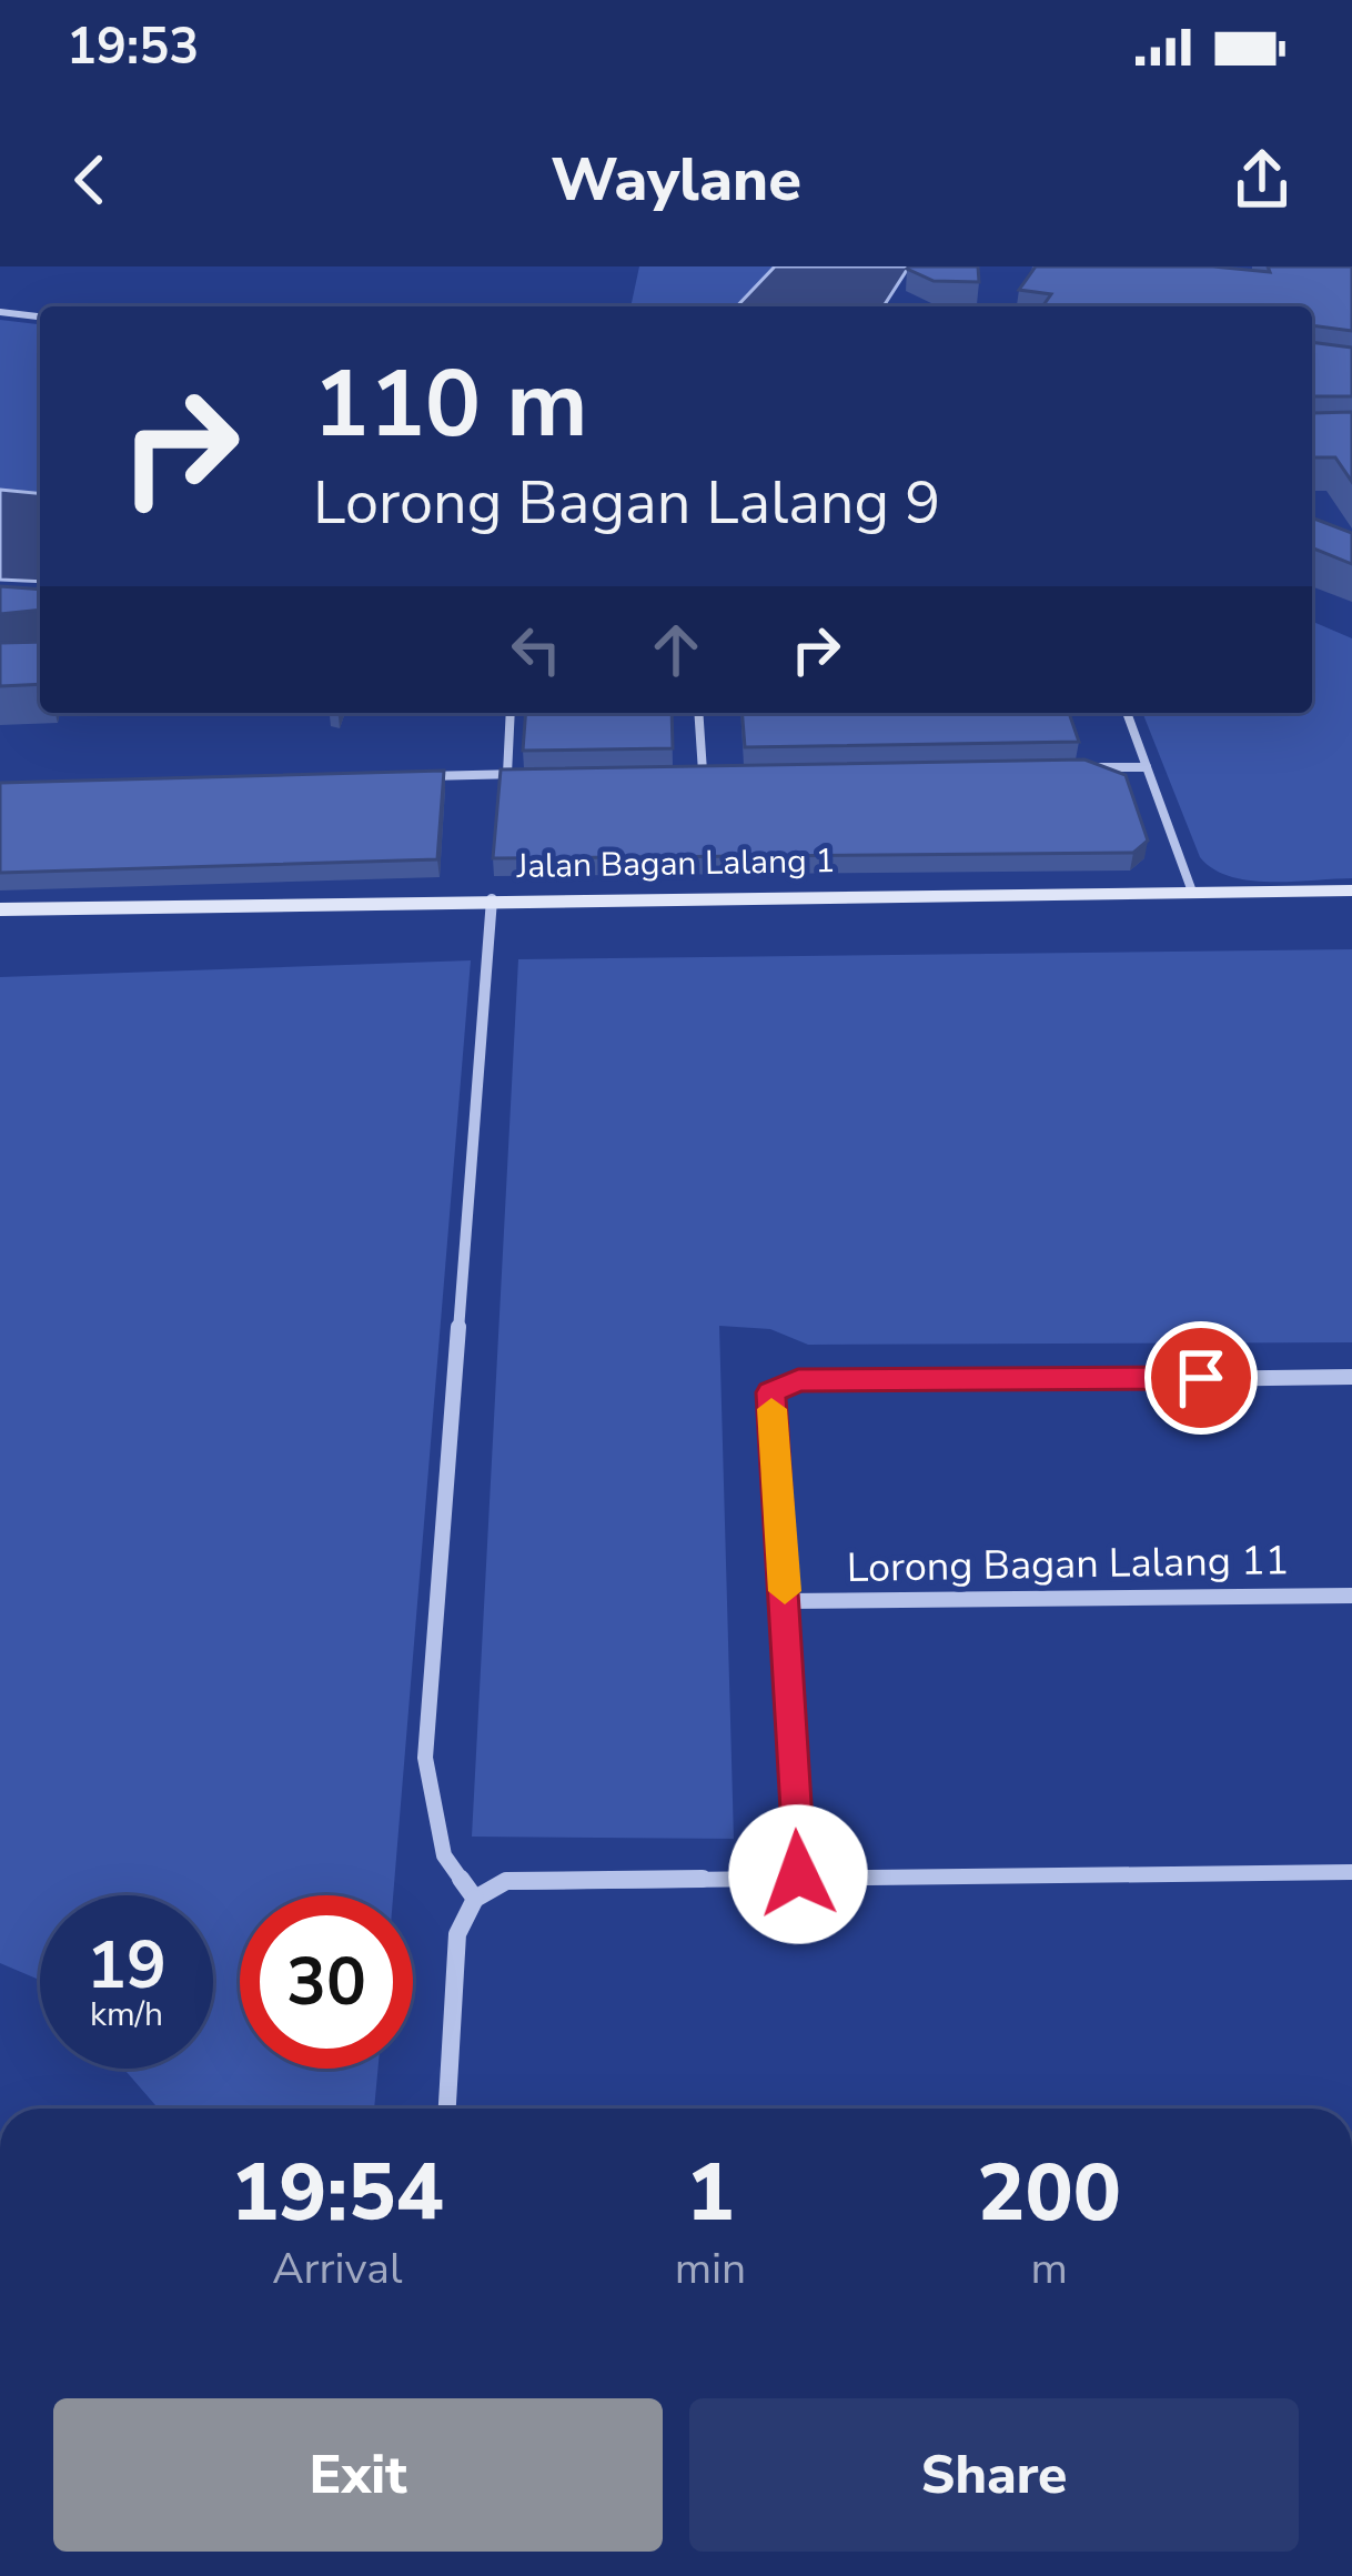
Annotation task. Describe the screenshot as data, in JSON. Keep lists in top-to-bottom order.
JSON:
{
  "streets": {
    "main road": ["Jalan Bagan Lalang 1"],
    "street": ["Lorong Bagan Lalang 11"]
  },
  "page": {
    "status": "19:53",
    "header": "Waylane",
    "turn": ["110 m", "Lorong Bagan Lalang 9"],
    "speed": "19 km/h",
    "limit": "30",
    "eta": [
      "19:54",
      "Arrival",
      "1",
      "min",
      "200",
      "m"
    ],
    "buttons": ["Exit", "Share"]
  }
}
